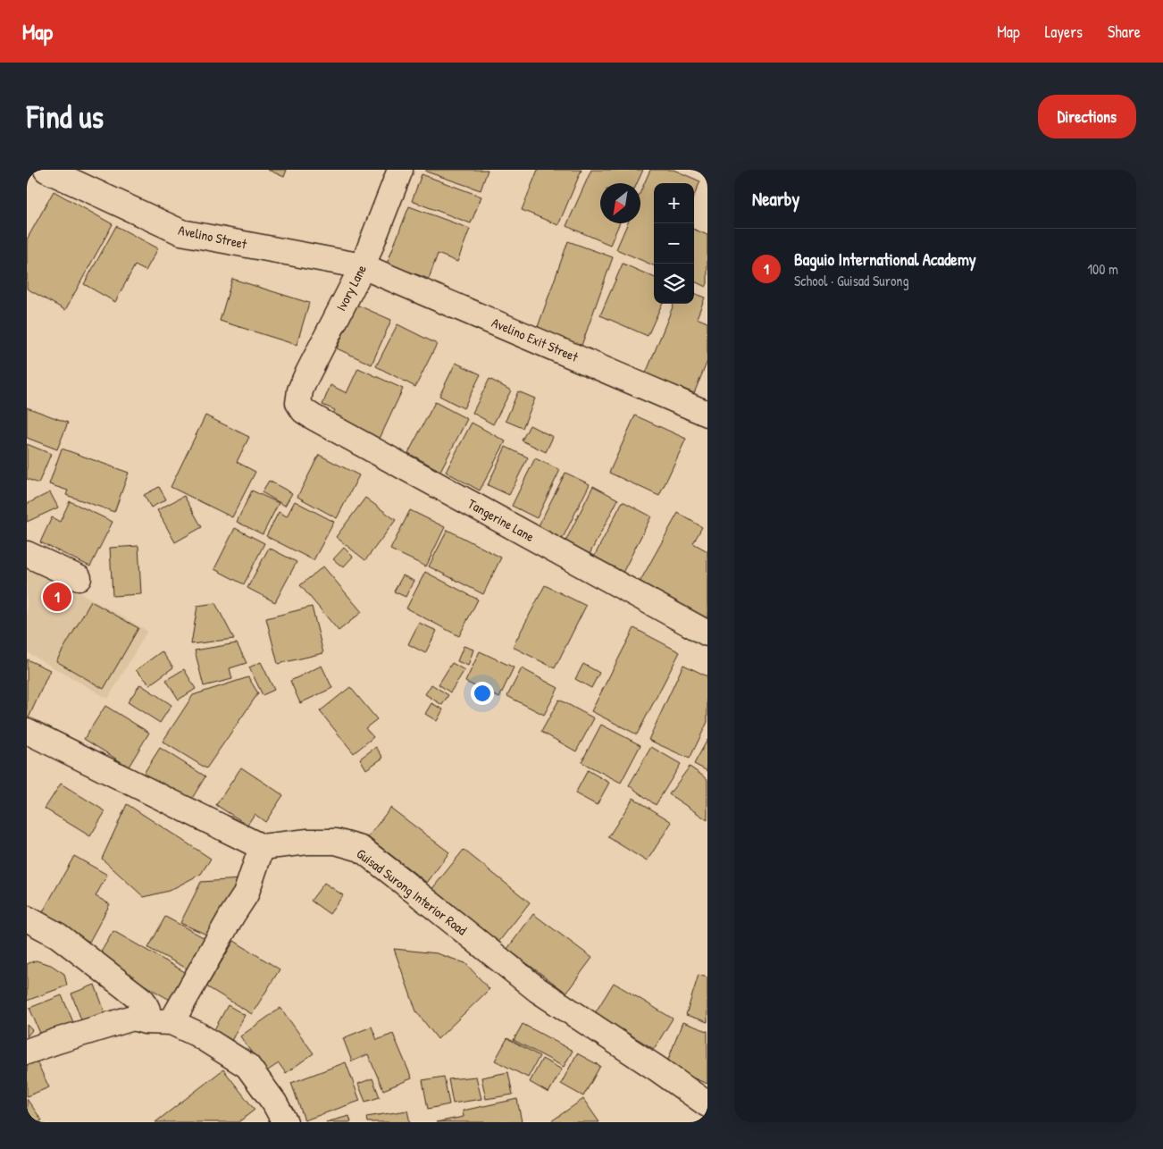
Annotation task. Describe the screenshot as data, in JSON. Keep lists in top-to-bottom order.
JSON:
{
  "streets": {
    "street": [
      "Avelino Street",
      "Ivory Lane",
      "Avelino Exit Street",
      "Tangerine Lane",
      "Guisad Surong Interior Road"
    ]
  },
  "crossings": [
    ["Avelino Street", "Ivory Lane"],
    ["Avelino Street", "Avelino Exit Street"],
    ["Ivory Lane", "Avelino Exit Street"],
    ["Ivory Lane", "Tangerine Lane"]
  ],
  "north": "bottom left",
  "page": {
    "header": "Map",
    "nav": ["Map", "Layers", "Share"],
    "buttons": "Directions",
    "title": "Find us",
    "heading": "Nearby",
    "map_buttons": ["+", "−"],
    "list": [
      {
        "mark": "1",
        "name": "Baguio International Academy",
        "note": "School · Guisad Surong",
        "value": "100 m"
      }
    ],
    "pins": "1"
  }
}
